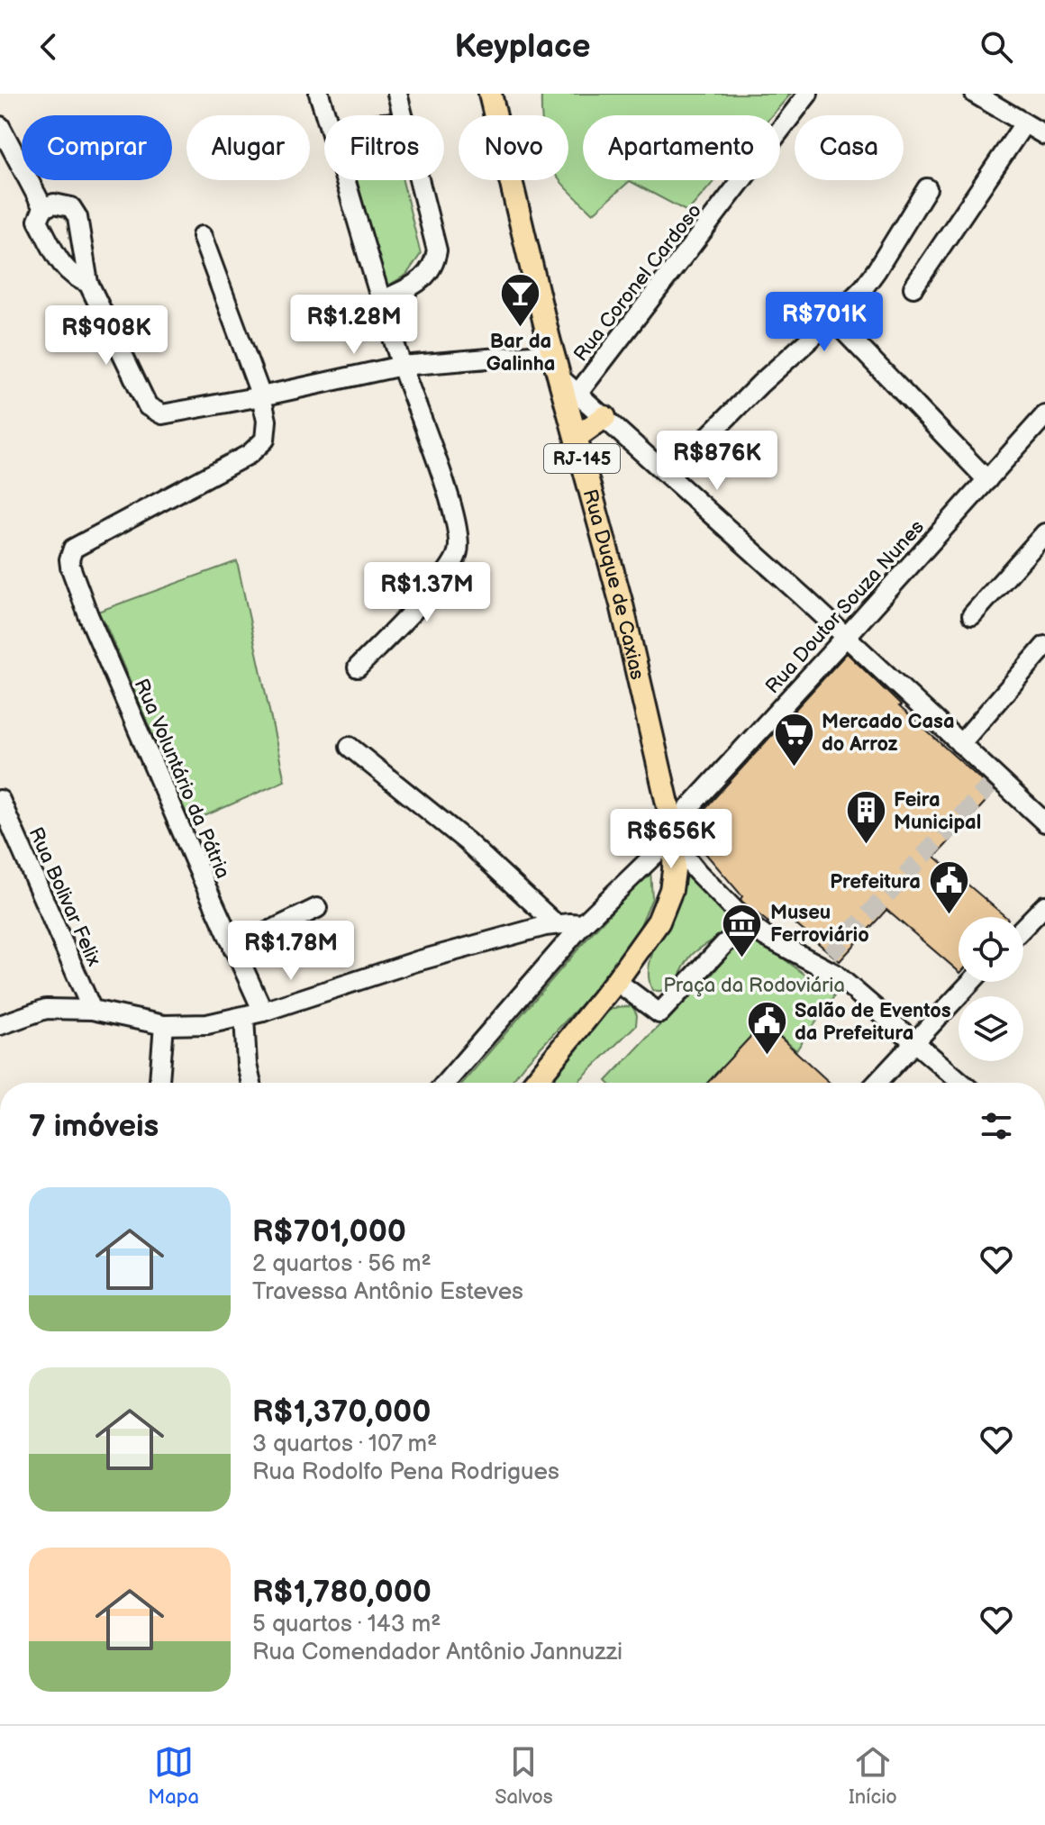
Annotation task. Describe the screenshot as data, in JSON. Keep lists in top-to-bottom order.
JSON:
{
  "streets": {
    "main road": ["RJ-145", "Rua Duque de Caxias"],
    "street": [
      "Rua Coronel Cardoso",
      "Rua Doutor Souza Nunes",
      "Rua Voluntário da Pátria",
      "Rua Bolivar Felix"
    ]
  },
  "crossings": [
    ["RJ-145", "Rua Duque de Caxias"],
    ["RJ-145", "Rua Doutor Souza Nunes"],
    ["Rua Duque de Caxias", "Rua Doutor Souza Nunes"]
  ],
  "parks": ["Praça da Rodoviária"],
  "places": {
    "bar": ["Bar da Galinha"],
    "supermarket": ["Mercado Casa do Arroz"],
    "building": ["Feira Municipal"],
    "public building": ["Prefeitura", "Salão de Eventos da Prefeitura"],
    "museum": ["Museu Ferroviário"]
  },
  "page": {
    "header": "Keyplace",
    "chip": [
      "Comprar",
      "Alugar",
      "Filtros",
      "Novo",
      "Apartamento",
      "Casa"
    ],
    "price": [
      "R$701K",
      "R$1.28M",
      "R$908K",
      "R$876K",
      "R$1.37M",
      "R$656K",
      "R$1.78M"
    ],
    "heading": "7 imóveis",
    "list": [
      {
        "name": "R$701,000",
        "note": "2 quartos · 56 m² · Travessa Antônio Esteves"
      },
      {
        "name": "R$1,370,000",
        "note": "3 quartos · 107 m² · Rua Rodolfo Pena Rodrigues"
      },
      {
        "name": "R$1,780,000",
        "note": "5 quartos · 143 m² · Rua Comendador Antônio Jannuzzi"
      }
    ],
    "tabs": ["Mapa", "Salvos", "Início"]
  }
}
